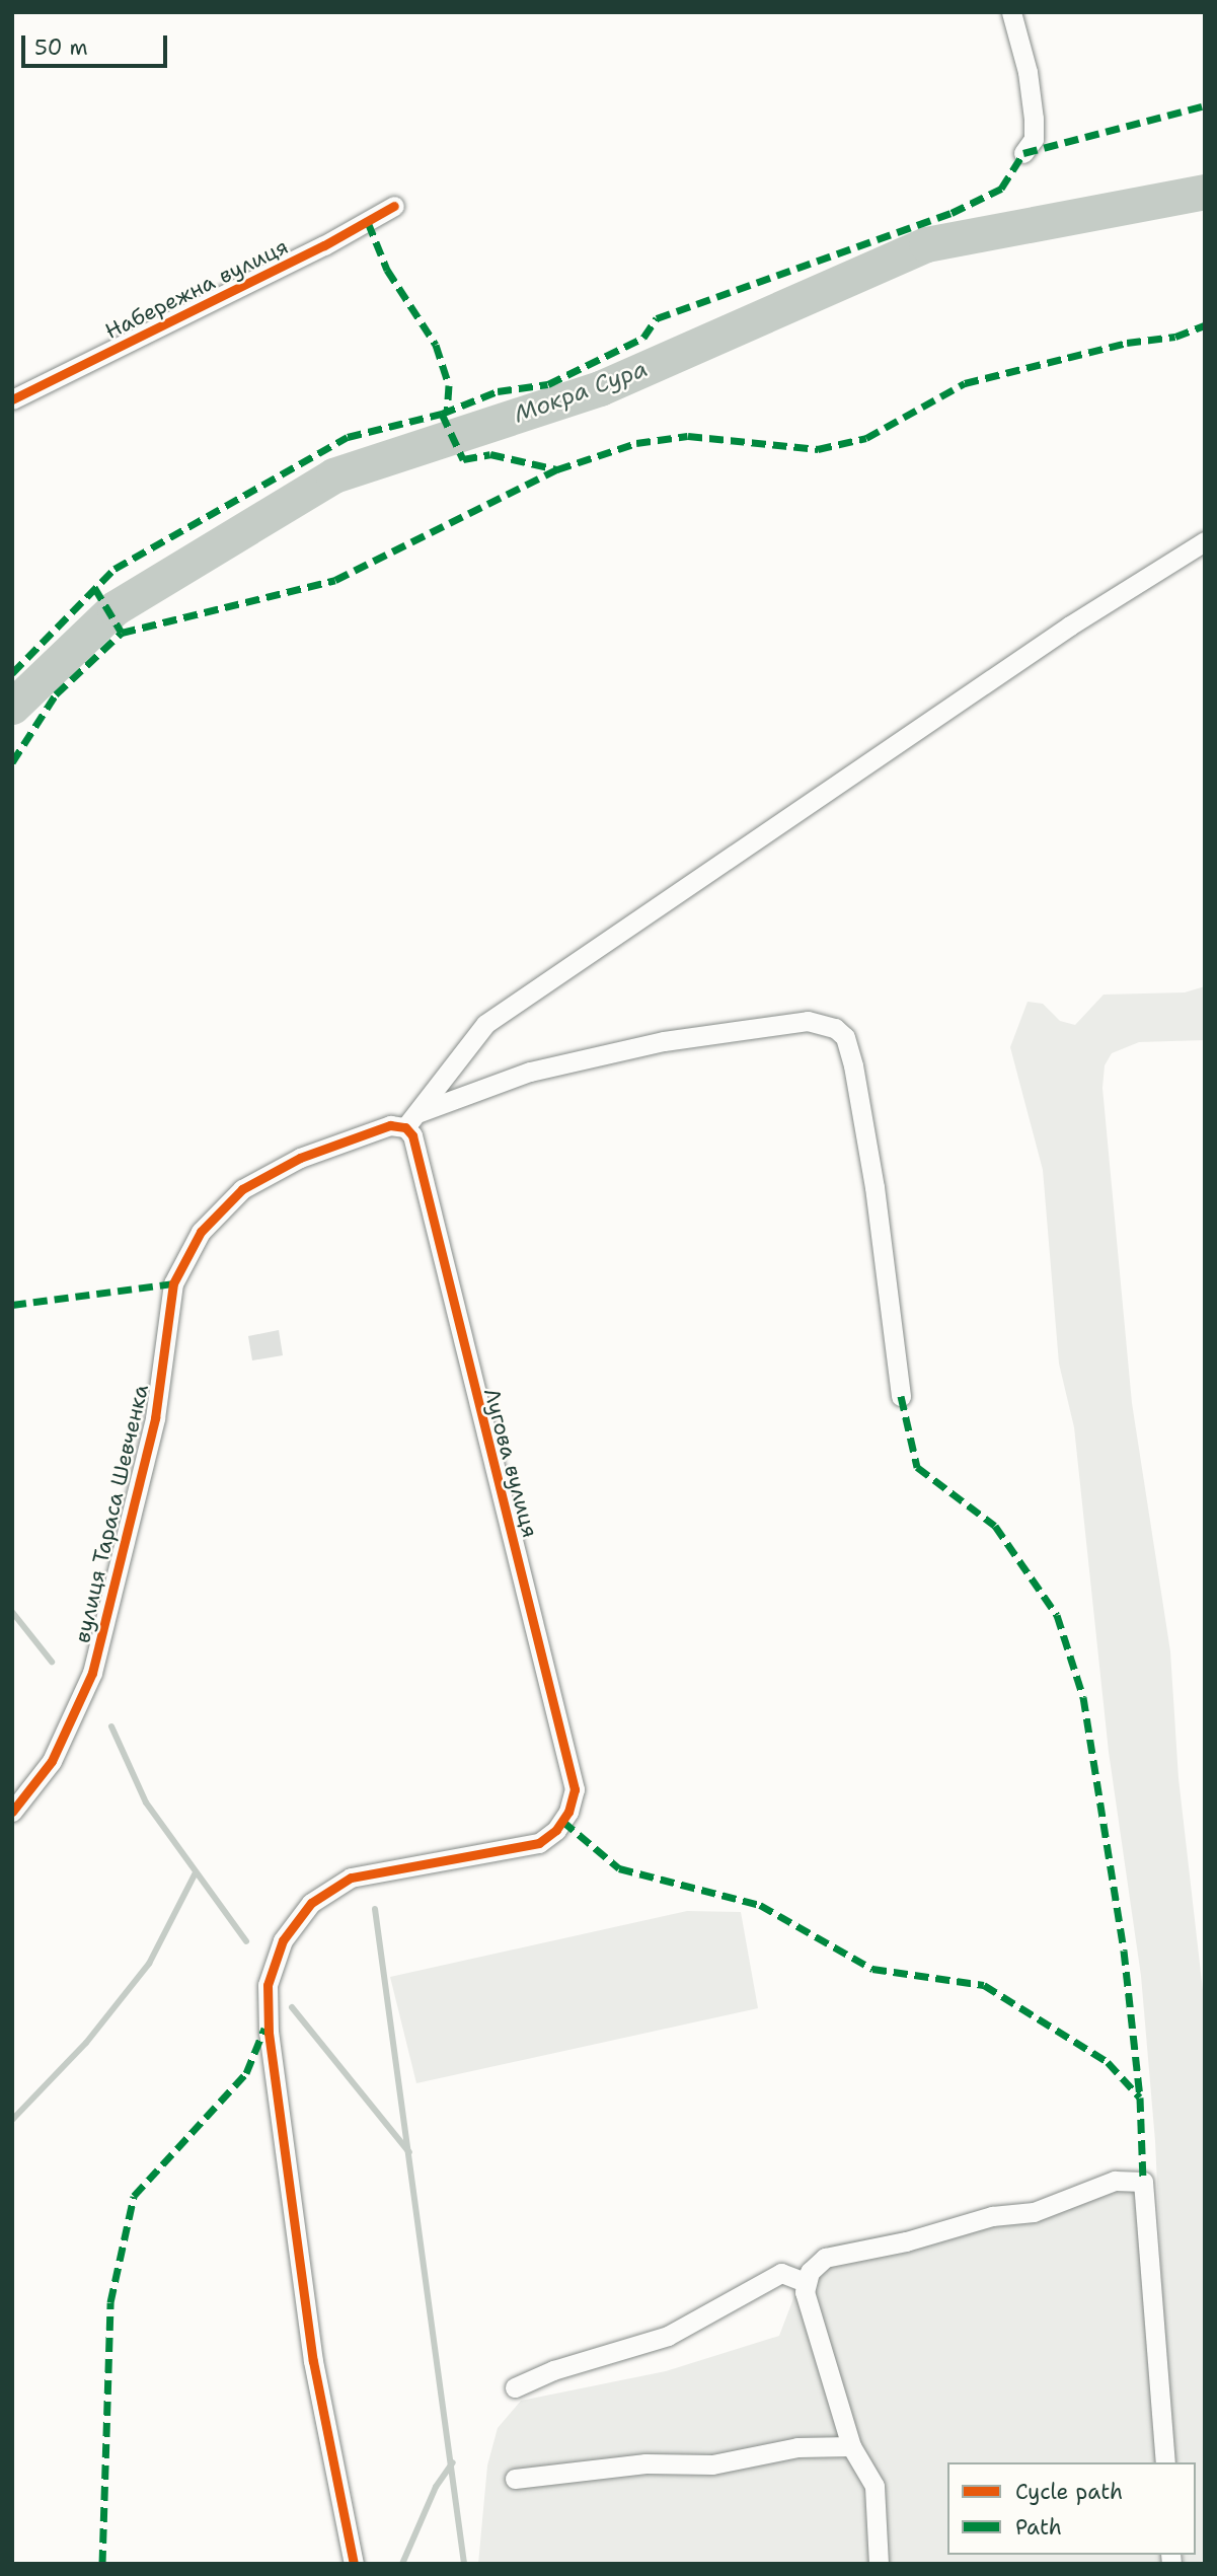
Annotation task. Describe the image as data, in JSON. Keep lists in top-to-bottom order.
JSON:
{
  "streets": {
    "street": ["Набережна вулиця", "Лугова вулиця", "вулиця Тараса Шевченка"]
  },
  "crossings": [
    ["Лугова вулиця", "вулиця Тараса Шевченка"]
  ],
  "water": ["Мокра Сура"],
  "legend": ["Cycle path", "Path"],
  "scale_bar": "50 m"
}
